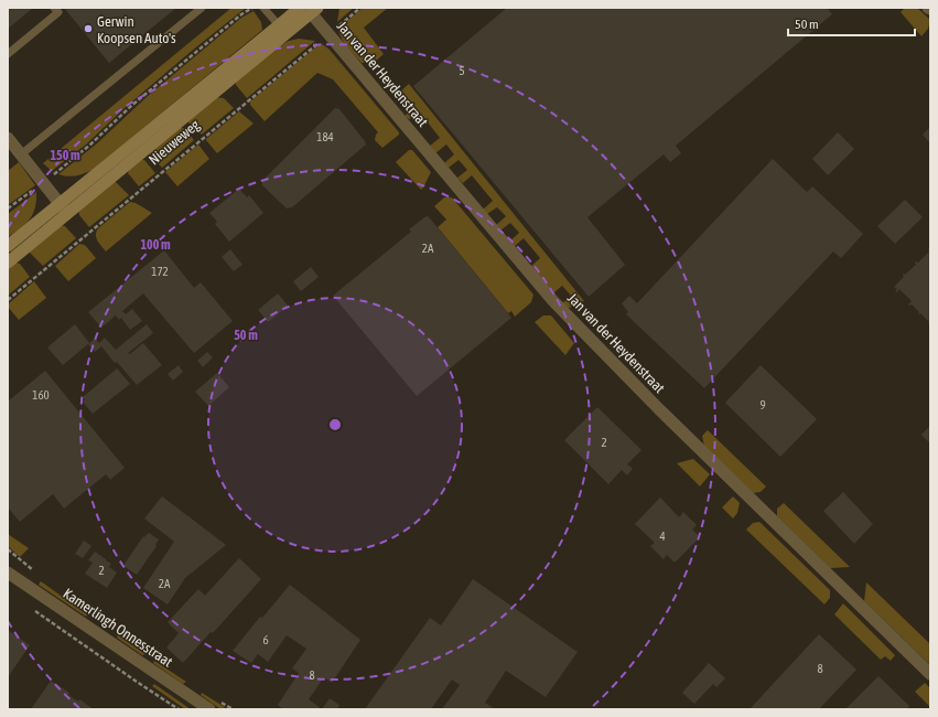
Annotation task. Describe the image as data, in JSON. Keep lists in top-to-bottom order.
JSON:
{
  "streets": {
    "main road": ["Nieuweweg"],
    "street": ["Jan van der Heydenstraat", "Kamerlingh Onnesstraat"]
  },
  "crossings": [
    ["Jan van der Heydenstraat", "Nieuweweg"]
  ],
  "places": ["Gerwin Koopsen Auto's"],
  "house_numbers": [
    "5",
    "184",
    "2A",
    "172",
    "160",
    "9",
    "2",
    "4",
    "2",
    "2A",
    "6",
    "8",
    "8"
  ],
  "scale_bar": "50 m",
  "rings": ["150 m", "100 m", "50 m"]
}
